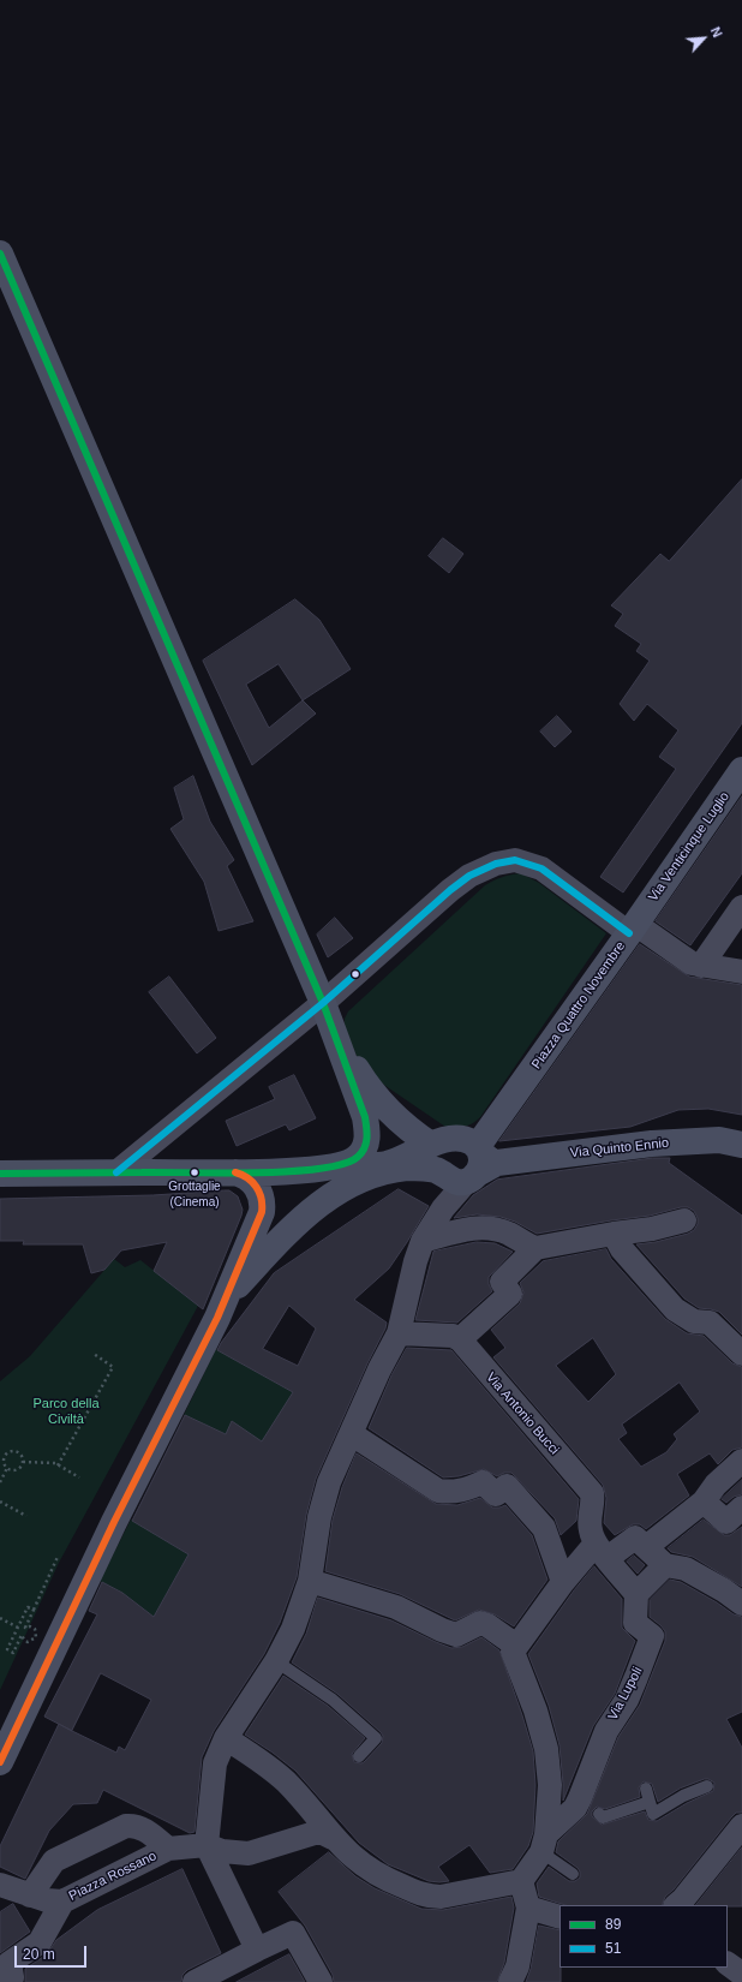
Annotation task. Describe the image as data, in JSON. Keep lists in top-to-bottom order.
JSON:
{
  "streets": {
    "street": [
      "Via Venticinque Luglio",
      "Piazza Quattro Novembre",
      "Via Quinto Ennio",
      "Via Antonio Bucci",
      "Via Lupoli",
      "Piazza Rossano"
    ]
  },
  "crossings": [
    ["Via Venticinque Luglio", "Piazza Quattro Novembre"],
    ["Piazza Quattro Novembre", "Via Quinto Ennio"]
  ],
  "parks": ["Parco della Civiltà"],
  "places": ["Grottaglie (Cinema)"],
  "lines": ["transit line 89", "transit line 51"],
  "legend": ["89", "51"],
  "scale_bar": "20 m",
  "north": "top right"
}
